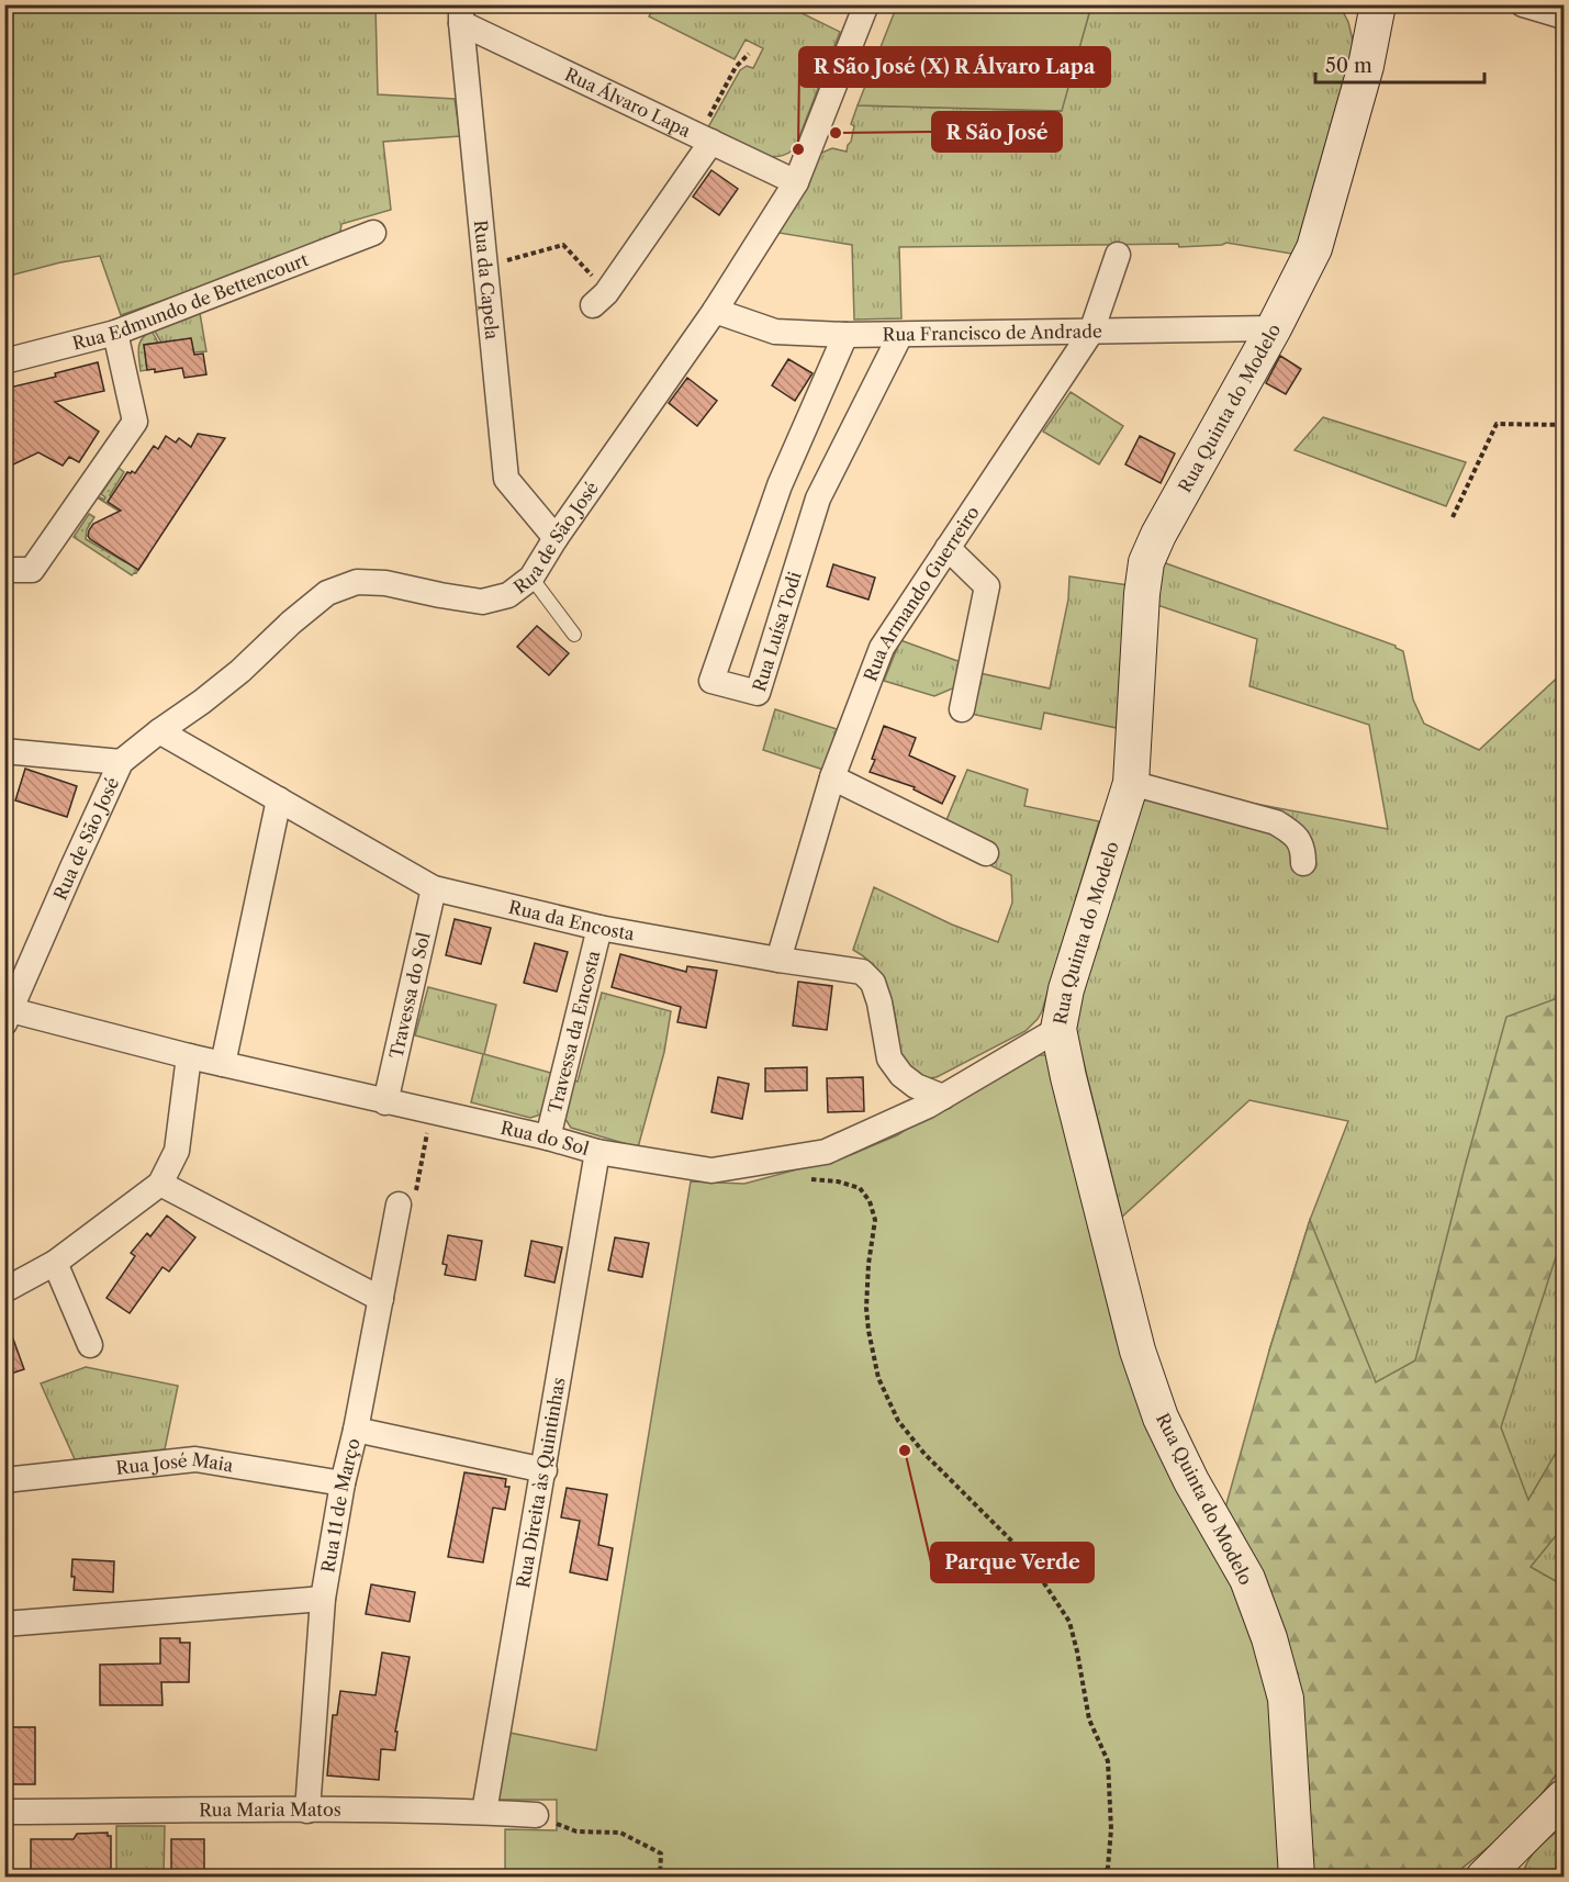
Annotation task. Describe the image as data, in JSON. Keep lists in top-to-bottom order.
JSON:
{
  "streets": {
    "street": [
      "Rua Álvaro Lapa",
      "Rua da Capela",
      "Rua Edmundo de Bettencourt",
      "Rua Francisco de Andrade",
      "Rua Quinta do Modelo",
      "Rua de São José",
      "Rua Armando Guerreiro",
      "Rua Luísa Todi",
      "Rua da Encosta",
      "Travessa do Sol",
      "Travessa da Encosta",
      "Rua do Sol",
      "Rua José Maia",
      "Rua Direita às Quintinhas",
      "Rua 11 de Março",
      "Rua Maria Matos"
    ]
  },
  "crossings": [
    ["Rua Álvaro Lapa", "Rua da Capela"],
    ["Rua Álvaro Lapa", "Rua de São José"],
    ["Rua da Capela", "Rua de São José"],
    ["Rua Francisco de Andrade", "Rua Quinta do Modelo"],
    ["Rua Francisco de Andrade", "Rua de São José"],
    ["Rua Francisco de Andrade", "Rua Armando Guerreiro"],
    ["Rua Francisco de Andrade", "Rua Luísa Todi"],
    ["Rua Quinta do Modelo", "Rua do Sol"],
    ["Rua de São José", "Rua da Encosta"],
    ["Rua de São José", "Rua do Sol"],
    ["Rua Armando Guerreiro", "Rua da Encosta"],
    ["Rua da Encosta", "Travessa do Sol"],
    ["Rua da Encosta", "Travessa da Encosta"],
    ["Rua da Encosta", "Rua do Sol"],
    ["Travessa do Sol", "Rua do Sol"],
    ["Travessa da Encosta", "Rua do Sol"],
    ["Rua do Sol", "Rua Direita às Quintinhas"],
    ["Rua José Maia", "Rua 11 de Março"],
    ["Rua Direita às Quintinhas", "Rua Maria Matos"],
    ["Rua 11 de Março", "Rua Maria Matos"]
  ],
  "places": ["R São José", "R São José (X) R Álvaro Lapa", "Parque Verde"],
  "scale_bar": "50 m"
}
